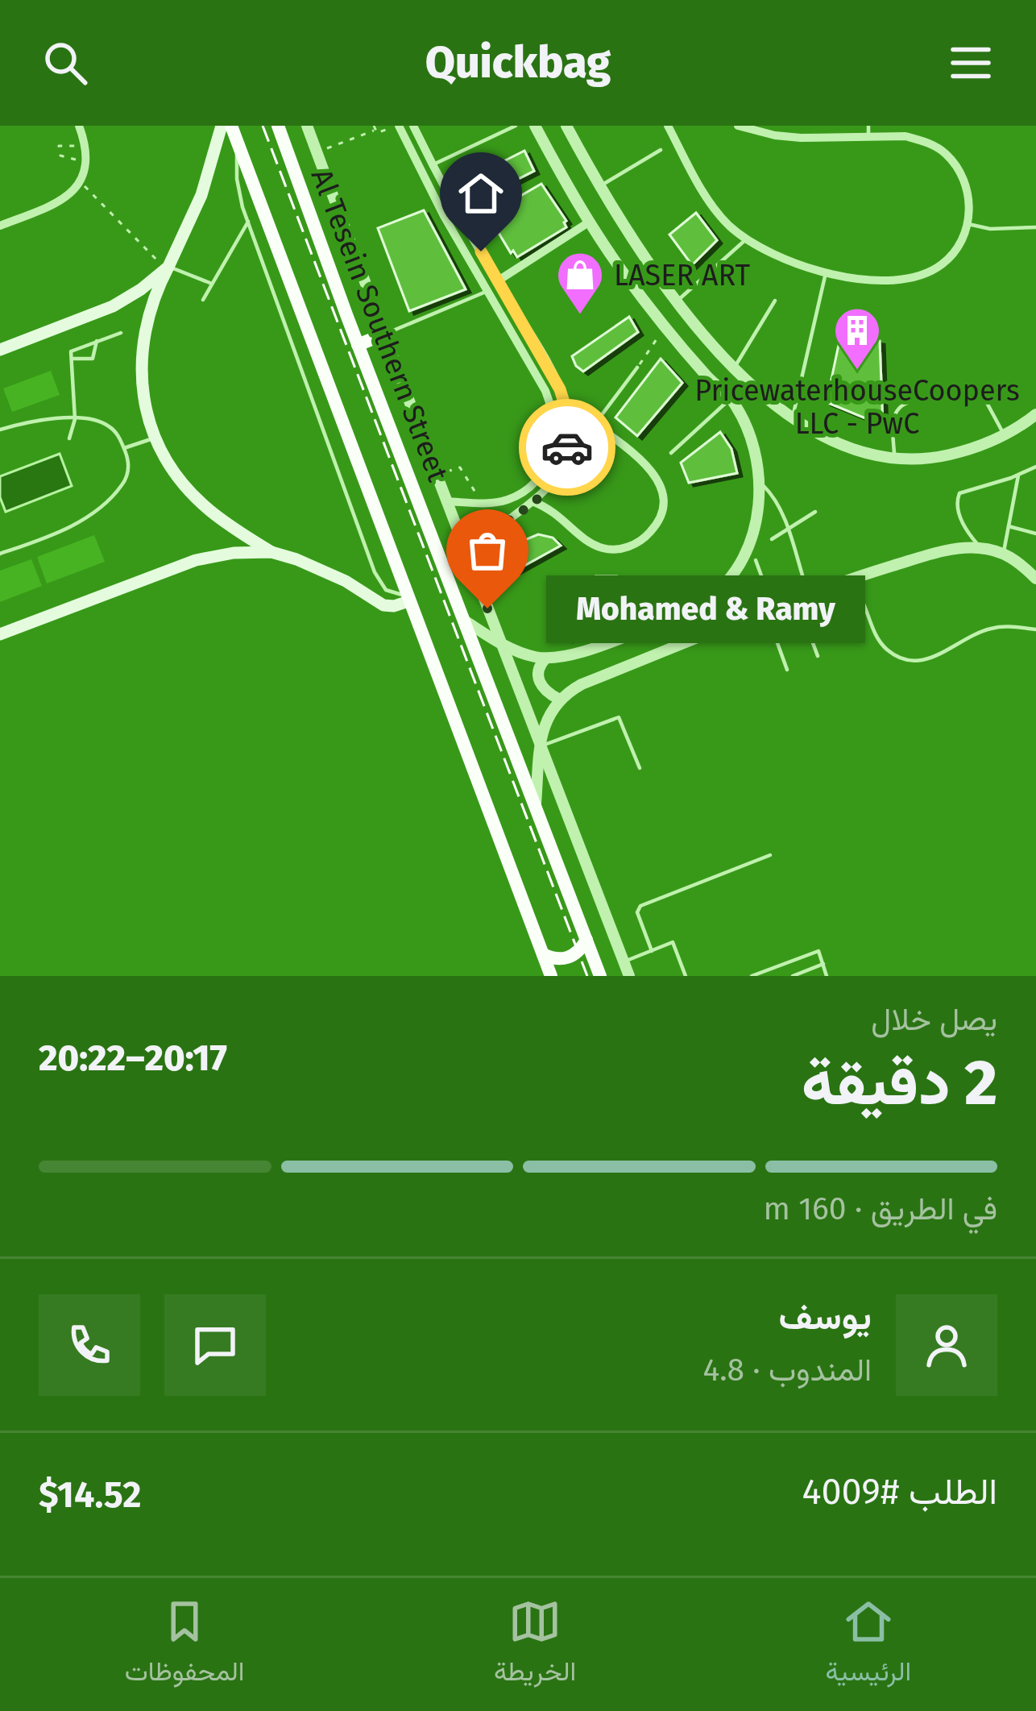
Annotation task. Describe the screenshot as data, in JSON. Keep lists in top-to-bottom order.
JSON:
{
  "streets": {
    "main road": ["Al Tesein Southern Street"]
  },
  "places": {
    "shop": ["LASER ART"],
    "building": ["PricewaterhouseCoopers LLC - PwC"],
    "other": ["Mohamed & Ramy"]
  },
  "page": {
    "header": "Quickbag",
    "bubble": "Mohamed & Ramy",
    "heading": ["2 دقيقة", "يصل خلال", "20:17–20:22"],
    "panel": [
      "يوسف",
      "المندوب · 4.8",
      "الطلب #4009",
      "$14.52"
    ],
    "bar": "في الطريق · 160 m",
    "tabs": ["الرئيسية", "الخريطة", "المحفوظات"]
  }
}
